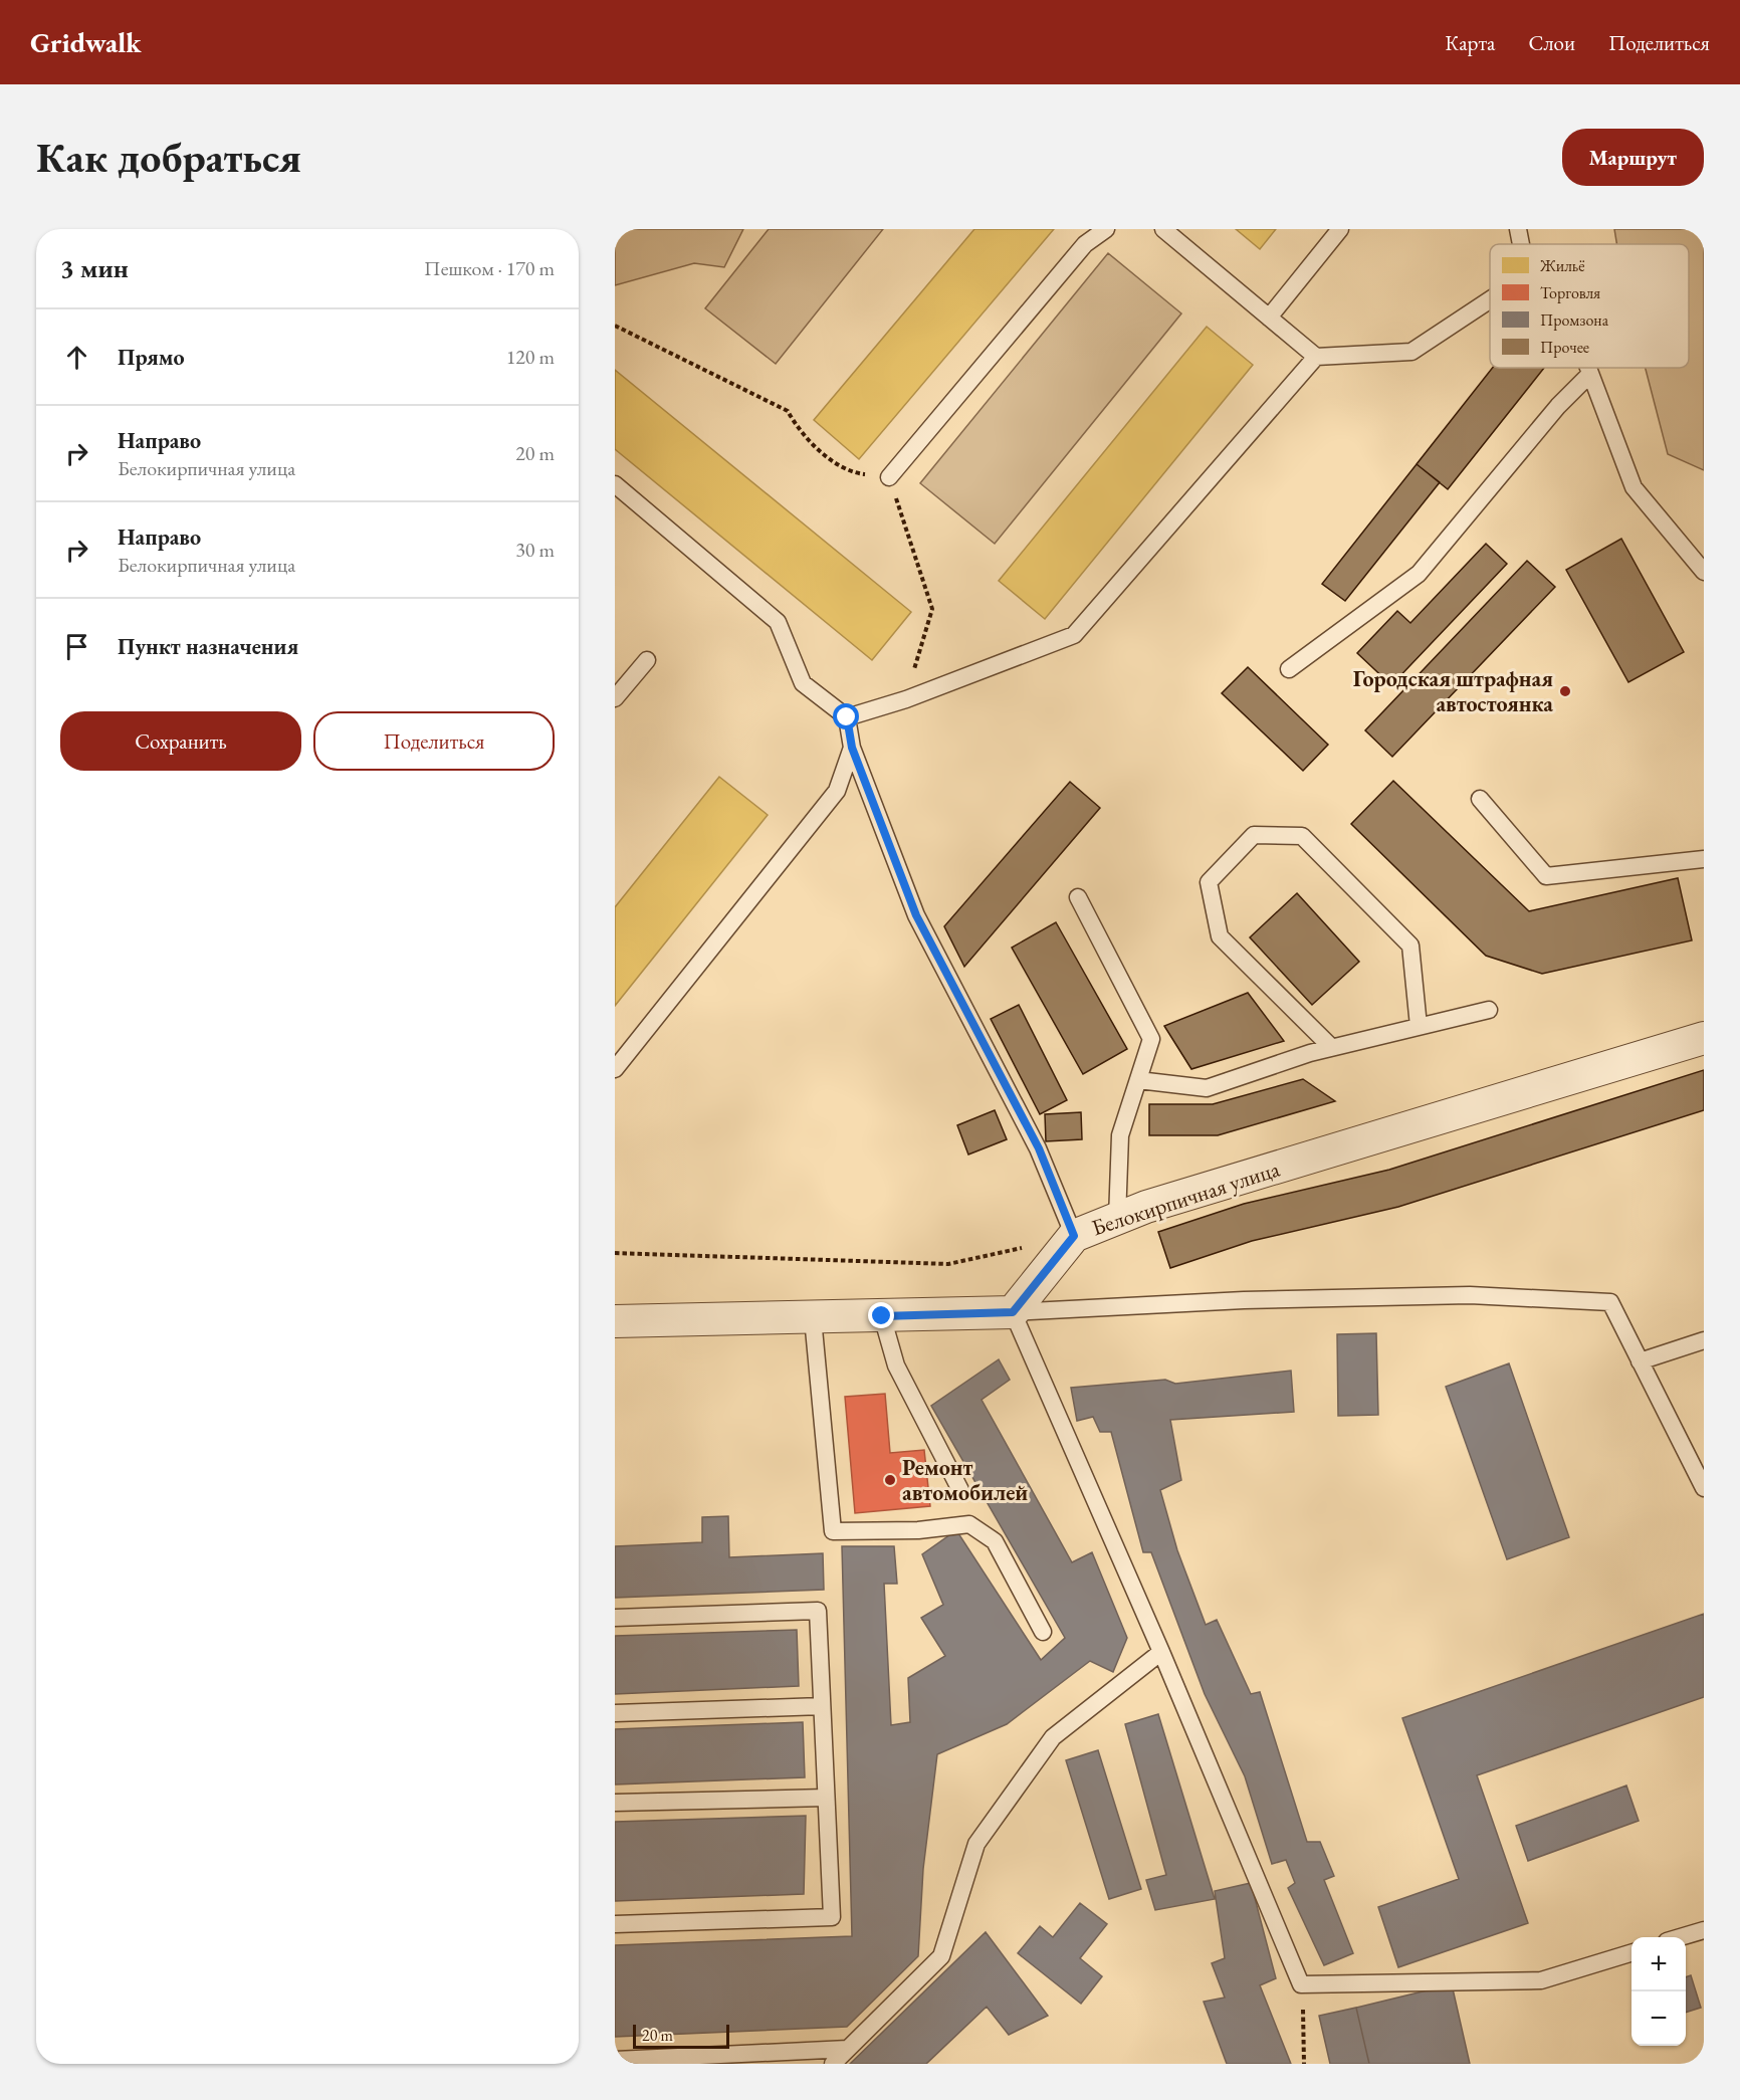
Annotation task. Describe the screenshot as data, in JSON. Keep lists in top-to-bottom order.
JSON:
{
  "streets": {
    "street": ["Белокирпичная улица"]
  },
  "places": ["Городская штрафная автостоянка", "Ремонт автомобилей"],
  "legend": [
    "Жильё",
    "Торговля",
    "Промзона",
    "Прочее"
  ],
  "scale_bar": "20 m",
  "page": {
    "header": "Gridwalk",
    "nav": ["Карта", "Слои", "Поделиться"],
    "buttons": [
      "Маршрут",
      ["Сохранить", "Поделиться"]
    ],
    "title": "Как добраться",
    "heading": ["3 мин", "Пешком · 170 m"],
    "list": [
      ["Прямо", "120 m"],
      ["Направо", "Белокирпичная улица", "20 m"],
      ["Направо", "Белокирпичная улица", "30 m"],
      "Пункт назначения"
    ],
    "map_buttons": ["+", "−"],
    "scale": "20 m"
  }
}
